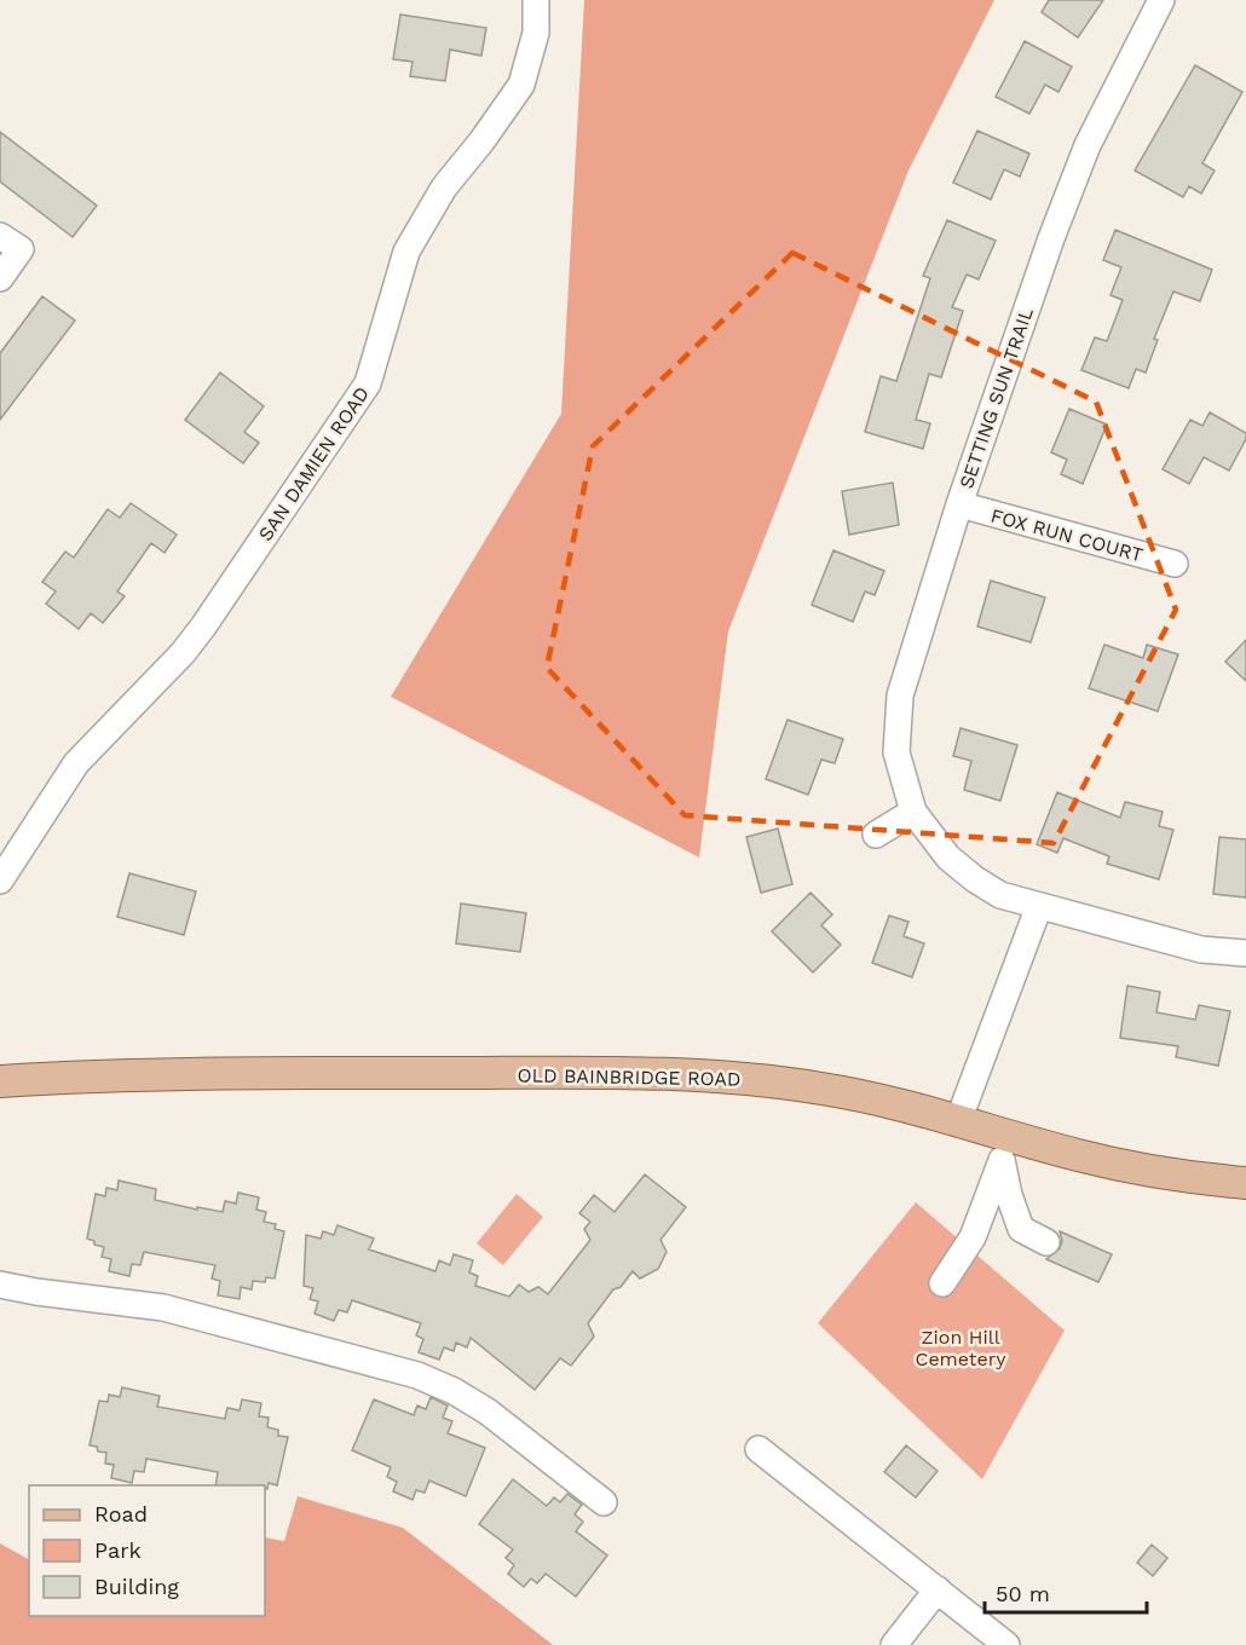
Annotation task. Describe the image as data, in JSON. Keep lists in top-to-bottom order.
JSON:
{
  "streets": {
    "main road": ["OLD BAINBRIDGE ROAD"],
    "street": ["SETTING SUN TRAIL", "SAN DAMIEN ROAD", "FOX RUN COURT"]
  },
  "crossings": [
    ["SETTING SUN TRAIL", "FOX RUN COURT"]
  ],
  "parks": ["Zion Hill Cemetery"],
  "legend": ["Road", "Park", "Building"],
  "scale_bar": "50 m"
}
